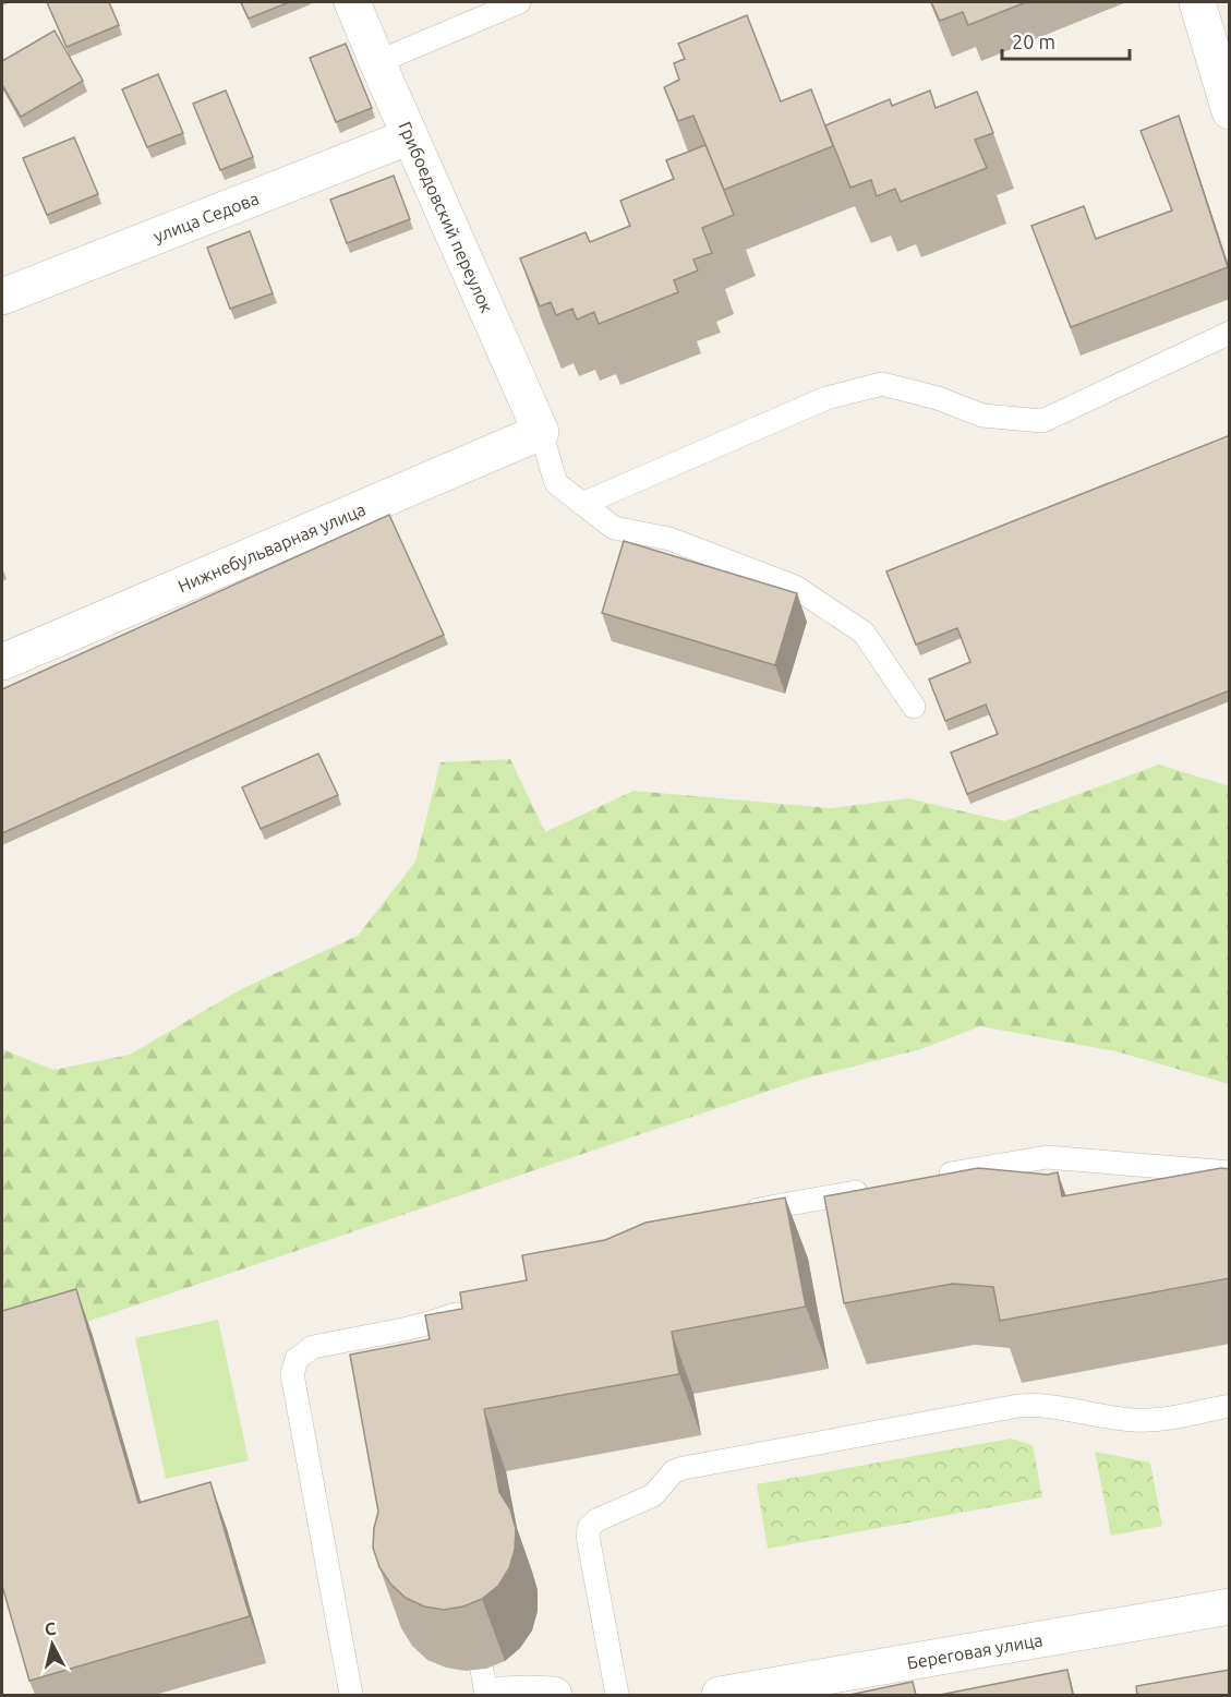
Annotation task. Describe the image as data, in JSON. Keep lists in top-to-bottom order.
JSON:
{
  "streets": {
    "street": [
      "улица Седова",
      "Грибоедовский переулок",
      "Нижнебульварная улица",
      "Береговая улица"
    ]
  },
  "crossings": [
    ["улица Седова", "Грибоедовский переулок"],
    ["Грибоедовский переулок", "Нижнебульварная улица"]
  ],
  "scale_bar": "20 m",
  "north": "top"
}
